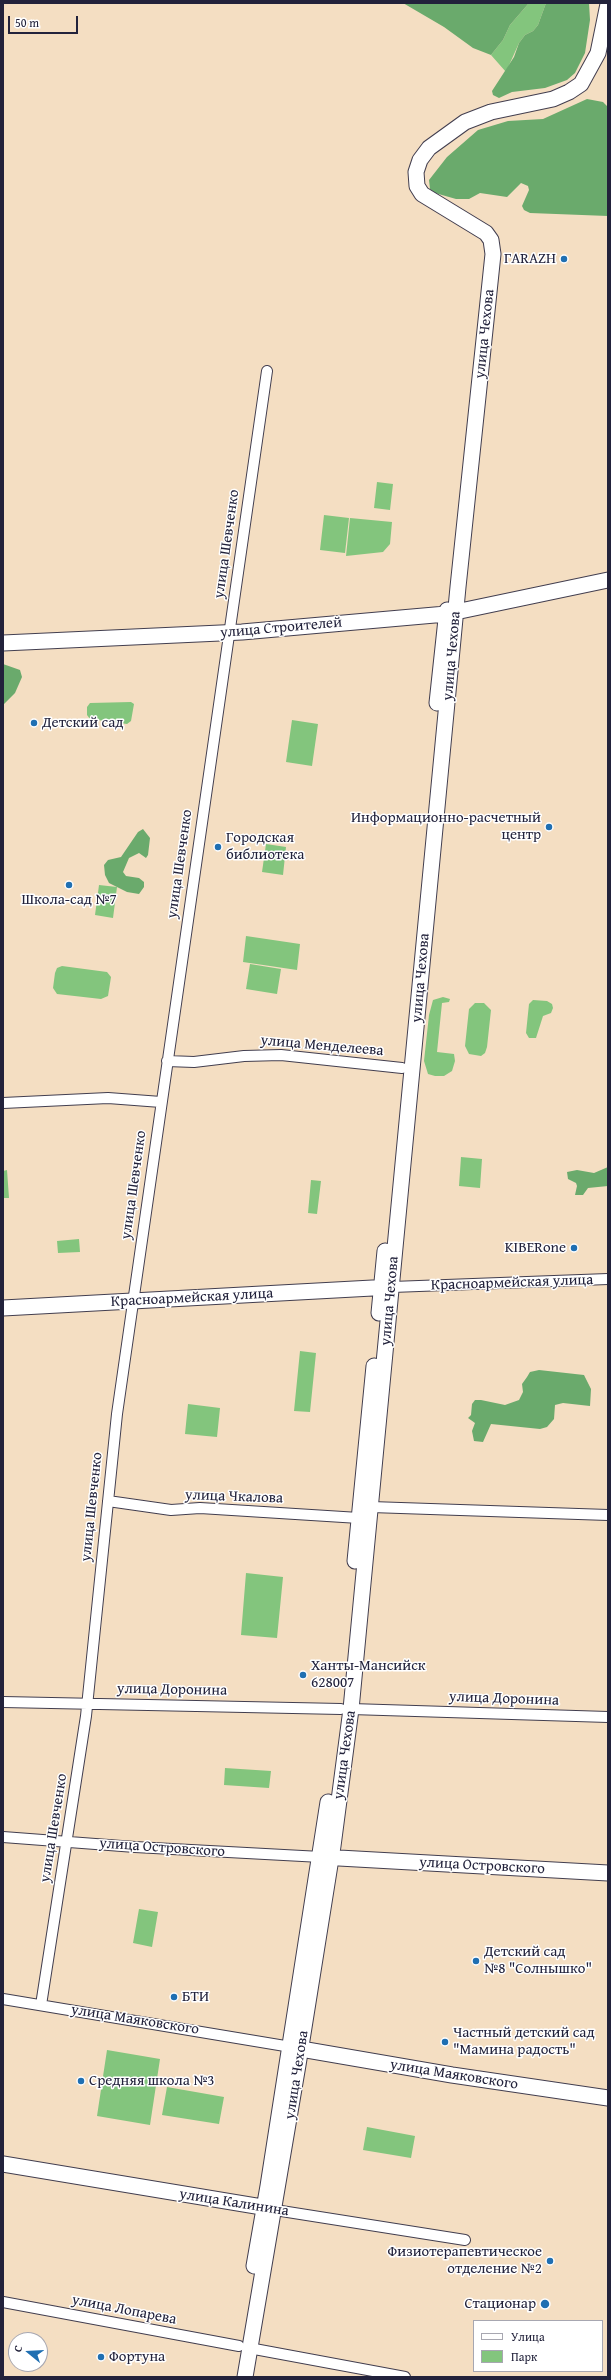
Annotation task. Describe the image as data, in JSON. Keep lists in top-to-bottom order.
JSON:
{
  "streets": {
    "main road": [
      "улица Чехова",
      "улица Строителей",
      "Красноармейская улица",
      "улица Островского",
      "улица Маяковского",
      "улица Калинина"
    ],
    "street": [
      "улица Шевченко",
      "улица Менделеева",
      "улица Чкалова",
      "улица Доронина",
      "улица Лопарева"
    ]
  },
  "crossings": [
    ["улица Чехова", "улица Строителей"],
    ["улица Чехова", "улица Менделеева"],
    ["улица Чехова", "Красноармейская улица"],
    ["улица Чехова", "улица Чкалова"],
    ["улица Чехова", "улица Доронина"],
    ["улица Чехова", "улица Островского"],
    ["улица Чехова", "улица Маяковского"],
    ["улица Чехова", "улица Калинина"],
    ["улица Чехова", "улица Лопарева"],
    ["улица Шевченко", "улица Строителей"],
    ["улица Шевченко", "улица Менделеева"],
    ["улица Шевченко", "Красноармейская улица"],
    ["улица Шевченко", "улица Чкалова"],
    ["улица Шевченко", "улица Доронина"],
    ["улица Шевченко", "улица Островского"],
    ["улица Шевченко", "улица Маяковского"]
  ],
  "places": [
    "ГARAZH",
    "Детский сад",
    "Информационно-расчетный центр",
    "Городская библиотека",
    "Школа-сад №7",
    "KIBERone",
    "Ханты-Мансийск 628007",
    "Детский сад №8 \"Солнышко\"",
    "БТИ",
    "Частный детский сад \"Мамина радость\"",
    "Средняя школа №3",
    "Физиотерапевтическое отделение №2",
    "Стационар",
    "Фортуна"
  ],
  "legend": ["Улица", "Парк"],
  "scale_bar": "50 m",
  "north": "left"
}
